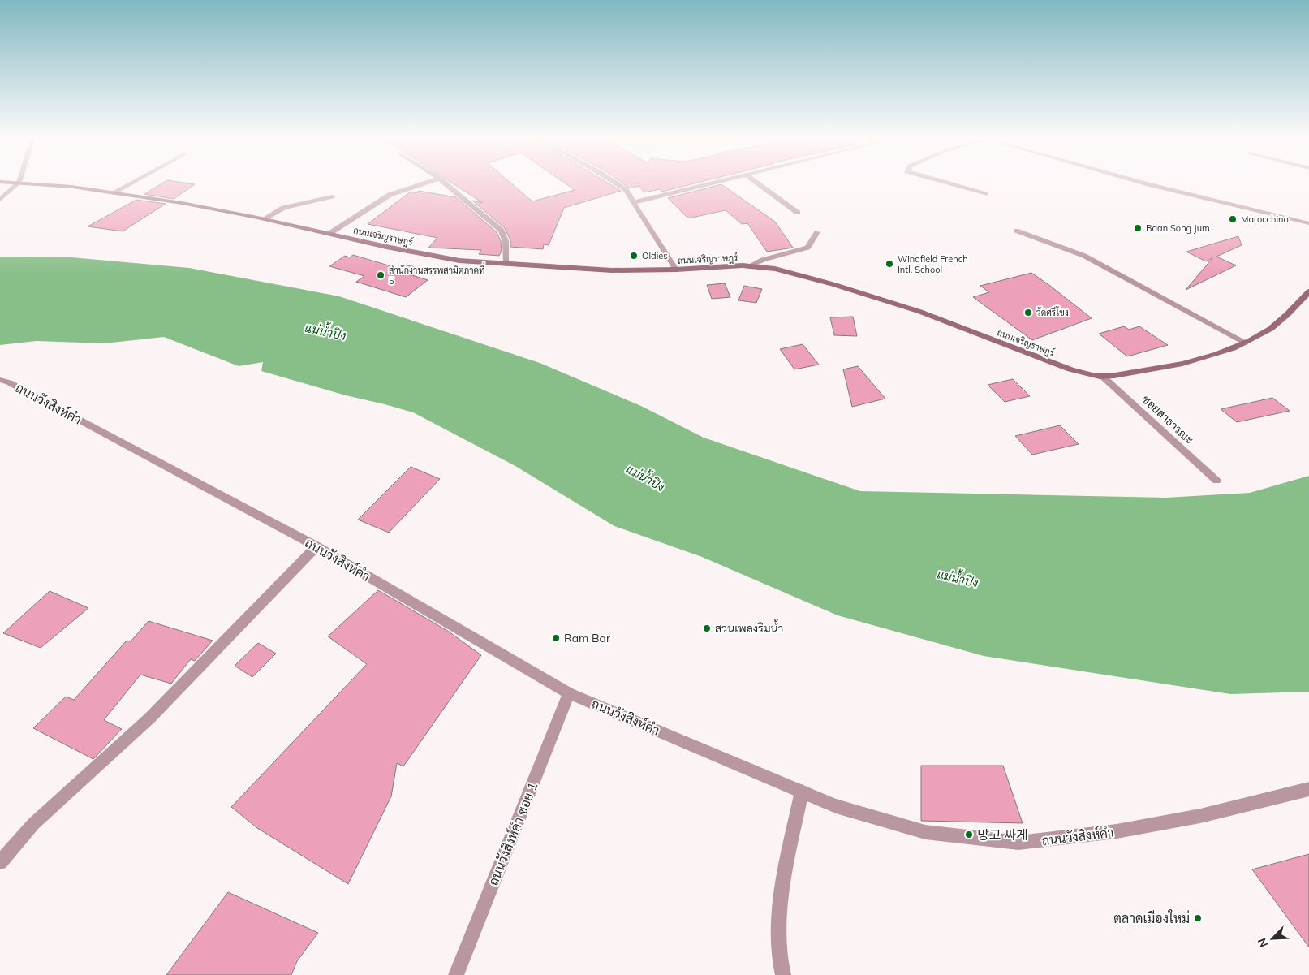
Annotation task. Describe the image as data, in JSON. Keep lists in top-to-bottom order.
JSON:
{
  "streets": {
    "main road": ["ถนนเจริญราษฎร์"],
    "street": ["ถนนวังสิงห์คำ", "ซอยสาธารณะ", "ถนนวังสิงห์คำ ซอย 1"]
  },
  "crossings": [
    ["ถนนเจริญราษฎร์", "ซอยสาธารณะ"],
    ["ถนนวังสิงห์คำ", "ถนนวังสิงห์คำ ซอย 1"]
  ],
  "water": ["แม่น้ำปิง"],
  "places": [
    "Marocchino",
    "Baan Song Jum",
    "Oldies",
    "Windfield French Intl. School",
    "สำนักงานสรรพสามิตภาคที่ 5",
    "วัดศรีโขง",
    "สวนเพลงริมน้ำ",
    "Ram Bar",
    "망고 싸게",
    "ตลาดเมืองใหม่"
  ],
  "north": "bottom left"
}
